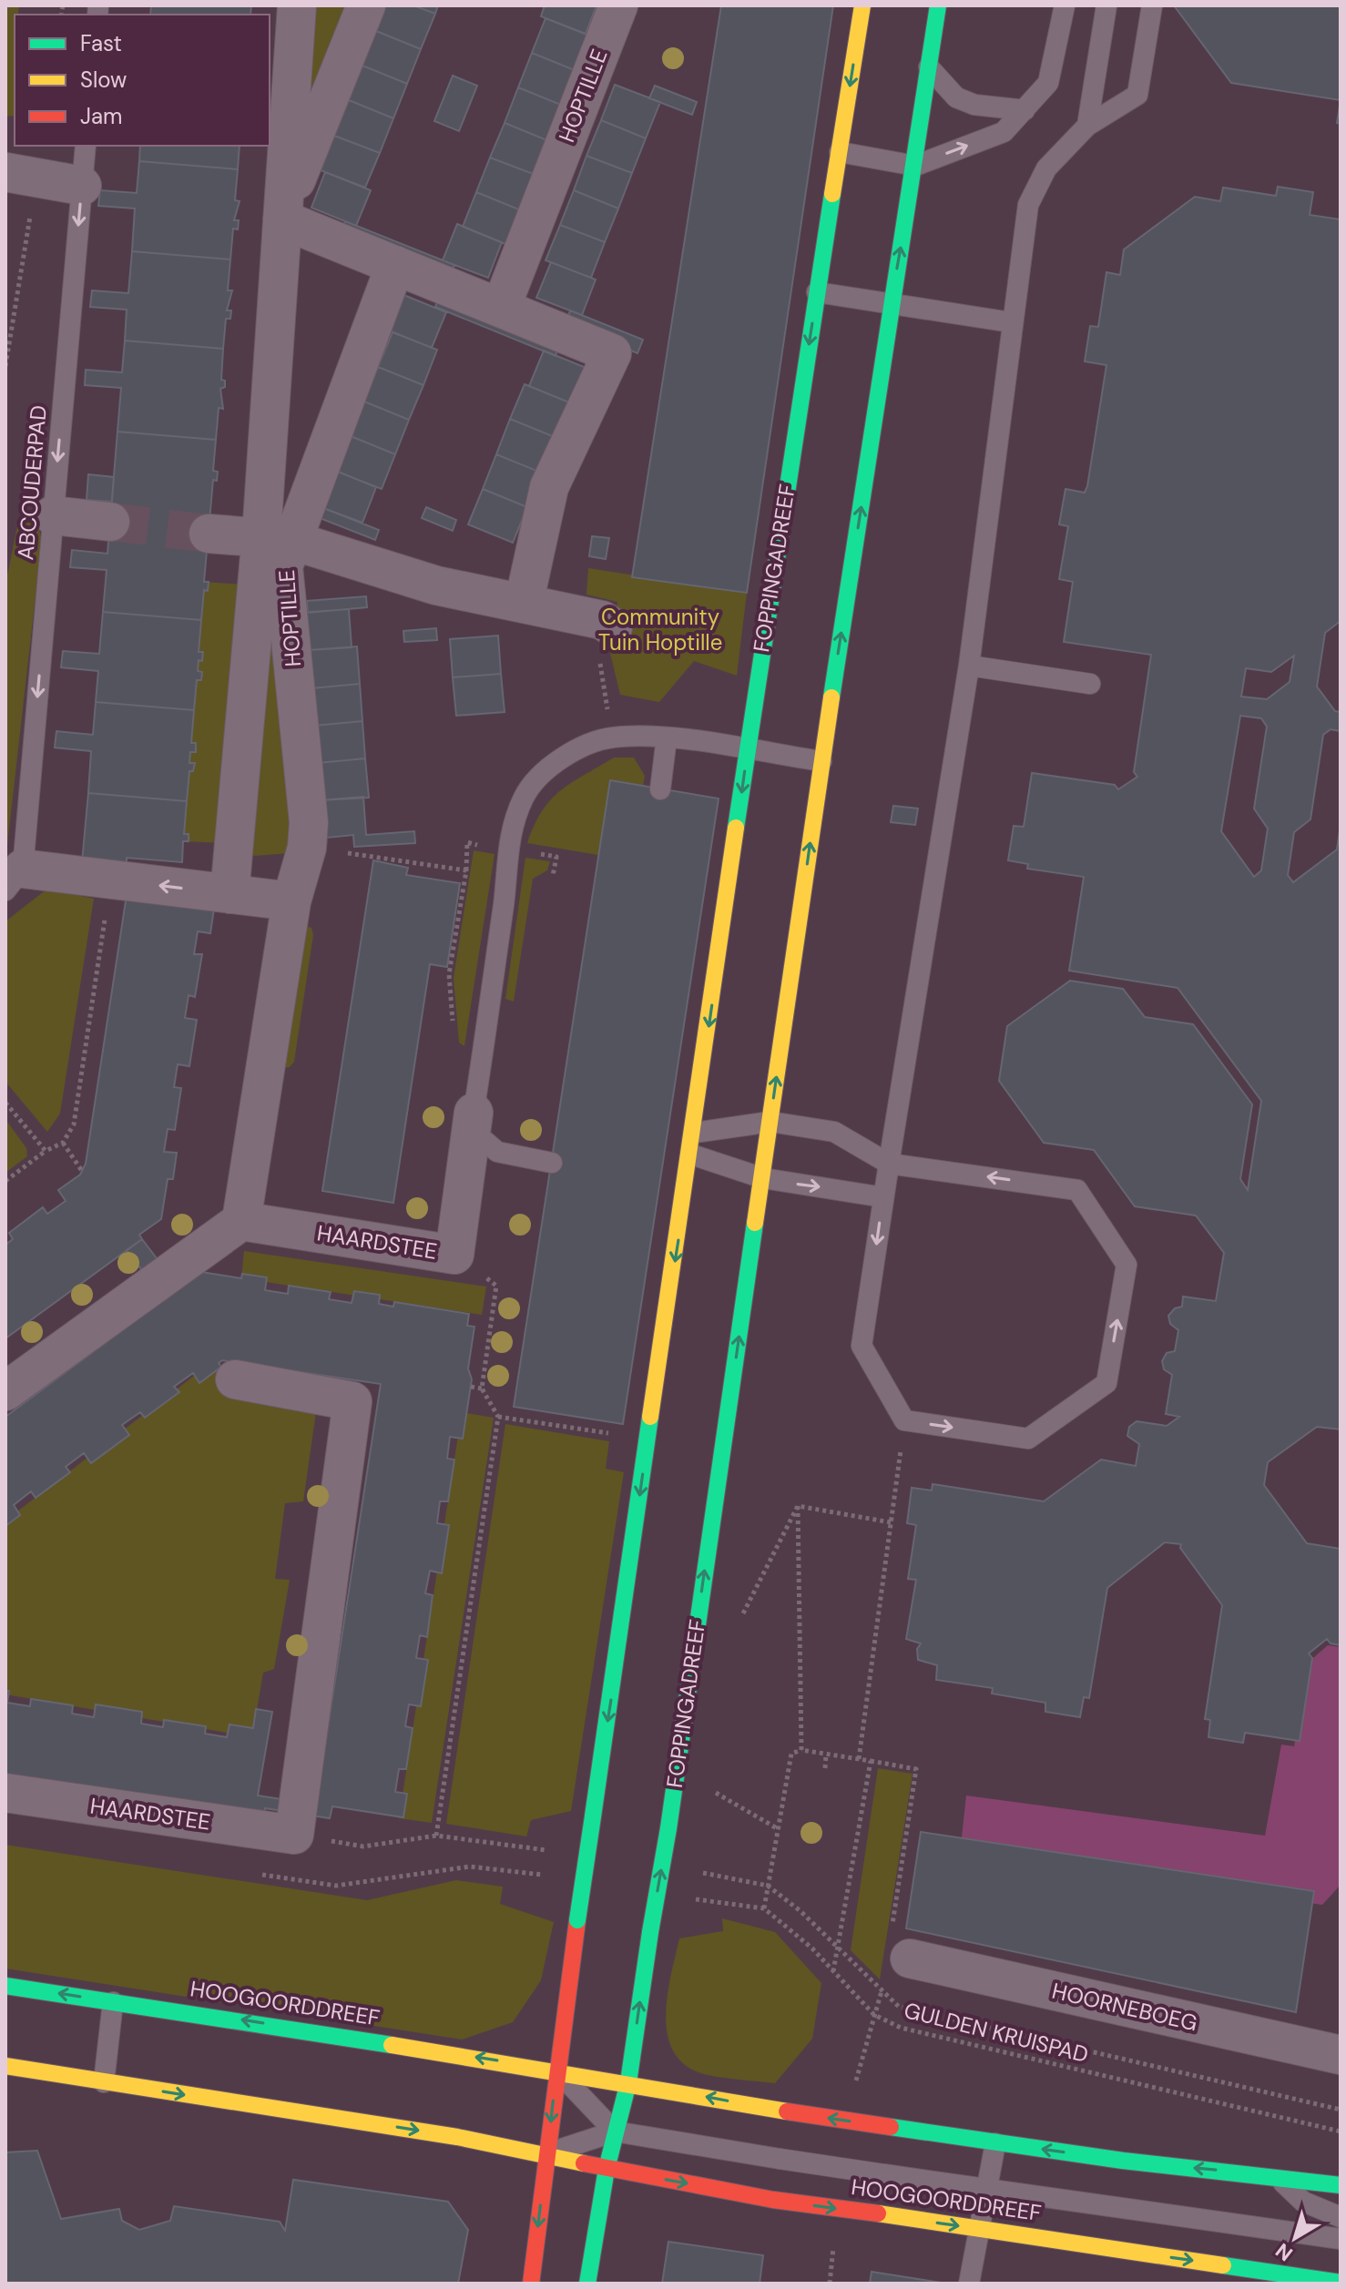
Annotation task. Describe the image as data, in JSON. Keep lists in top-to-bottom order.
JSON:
{
  "streets": {
    "street": [
      "HOPTILLE",
      "FOPPINGADREEF",
      "HAARDSTEE",
      "HOOGOORDDREEF",
      "HOORNEBOEG"
    ],
    "lane": ["ABCOUDERPAD"],
    "path": ["GULDEN KRUISPAD"]
  },
  "crossings": [
    ["HOPTILLE", "HAARDSTEE"],
    ["FOPPINGADREEF", "HOOGOORDDREEF"]
  ],
  "one_way": ["ABCOUDERPAD"],
  "parks": ["Community Tuin Hoptille"],
  "legend": ["Fast", "Slow", "Jam"],
  "north": "bottom left"
}
